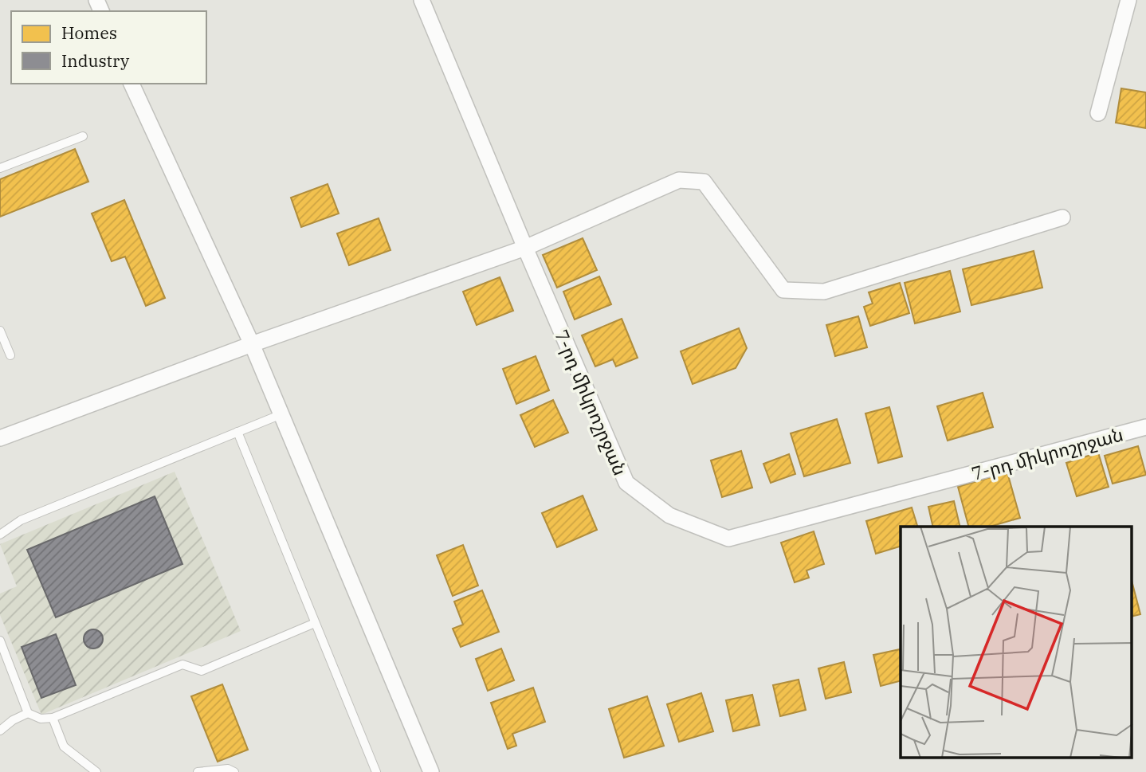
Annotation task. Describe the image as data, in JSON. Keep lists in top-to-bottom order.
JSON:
{
  "streets": {
    "street": ["7-րդ միկրոշրջան"]
  },
  "legend": ["Homes", "Industry"]
}
